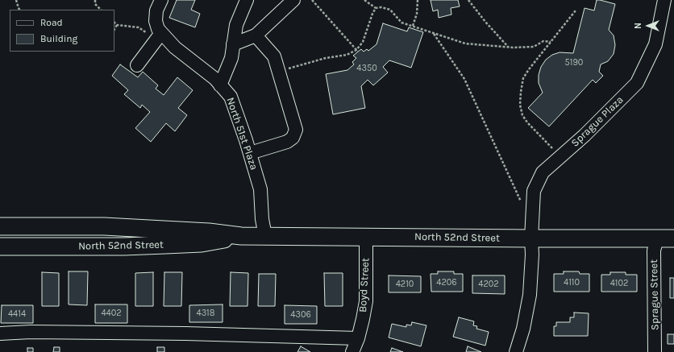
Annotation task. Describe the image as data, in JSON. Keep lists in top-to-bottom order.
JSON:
{
  "streets": {
    "main road": ["North 52nd Street"],
    "street": [
      "Sprague Plaza",
      "North 51st Plaza",
      "Boyd Street",
      "Sprague Street"
    ]
  },
  "crossings": [
    ["Sprague Plaza", "North 52nd Street"],
    ["North 51st Plaza", "North 52nd Street"],
    ["North 52nd Street", "Boyd Street"],
    ["North 52nd Street", "Sprague Street"]
  ],
  "house_numbers": [
    "5190",
    "4350",
    "4206",
    "4110",
    "4102",
    "4210",
    "4202",
    "4402",
    "4318",
    "4414",
    "4306"
  ],
  "legend": ["Road", "Building"],
  "north": "left"
}
